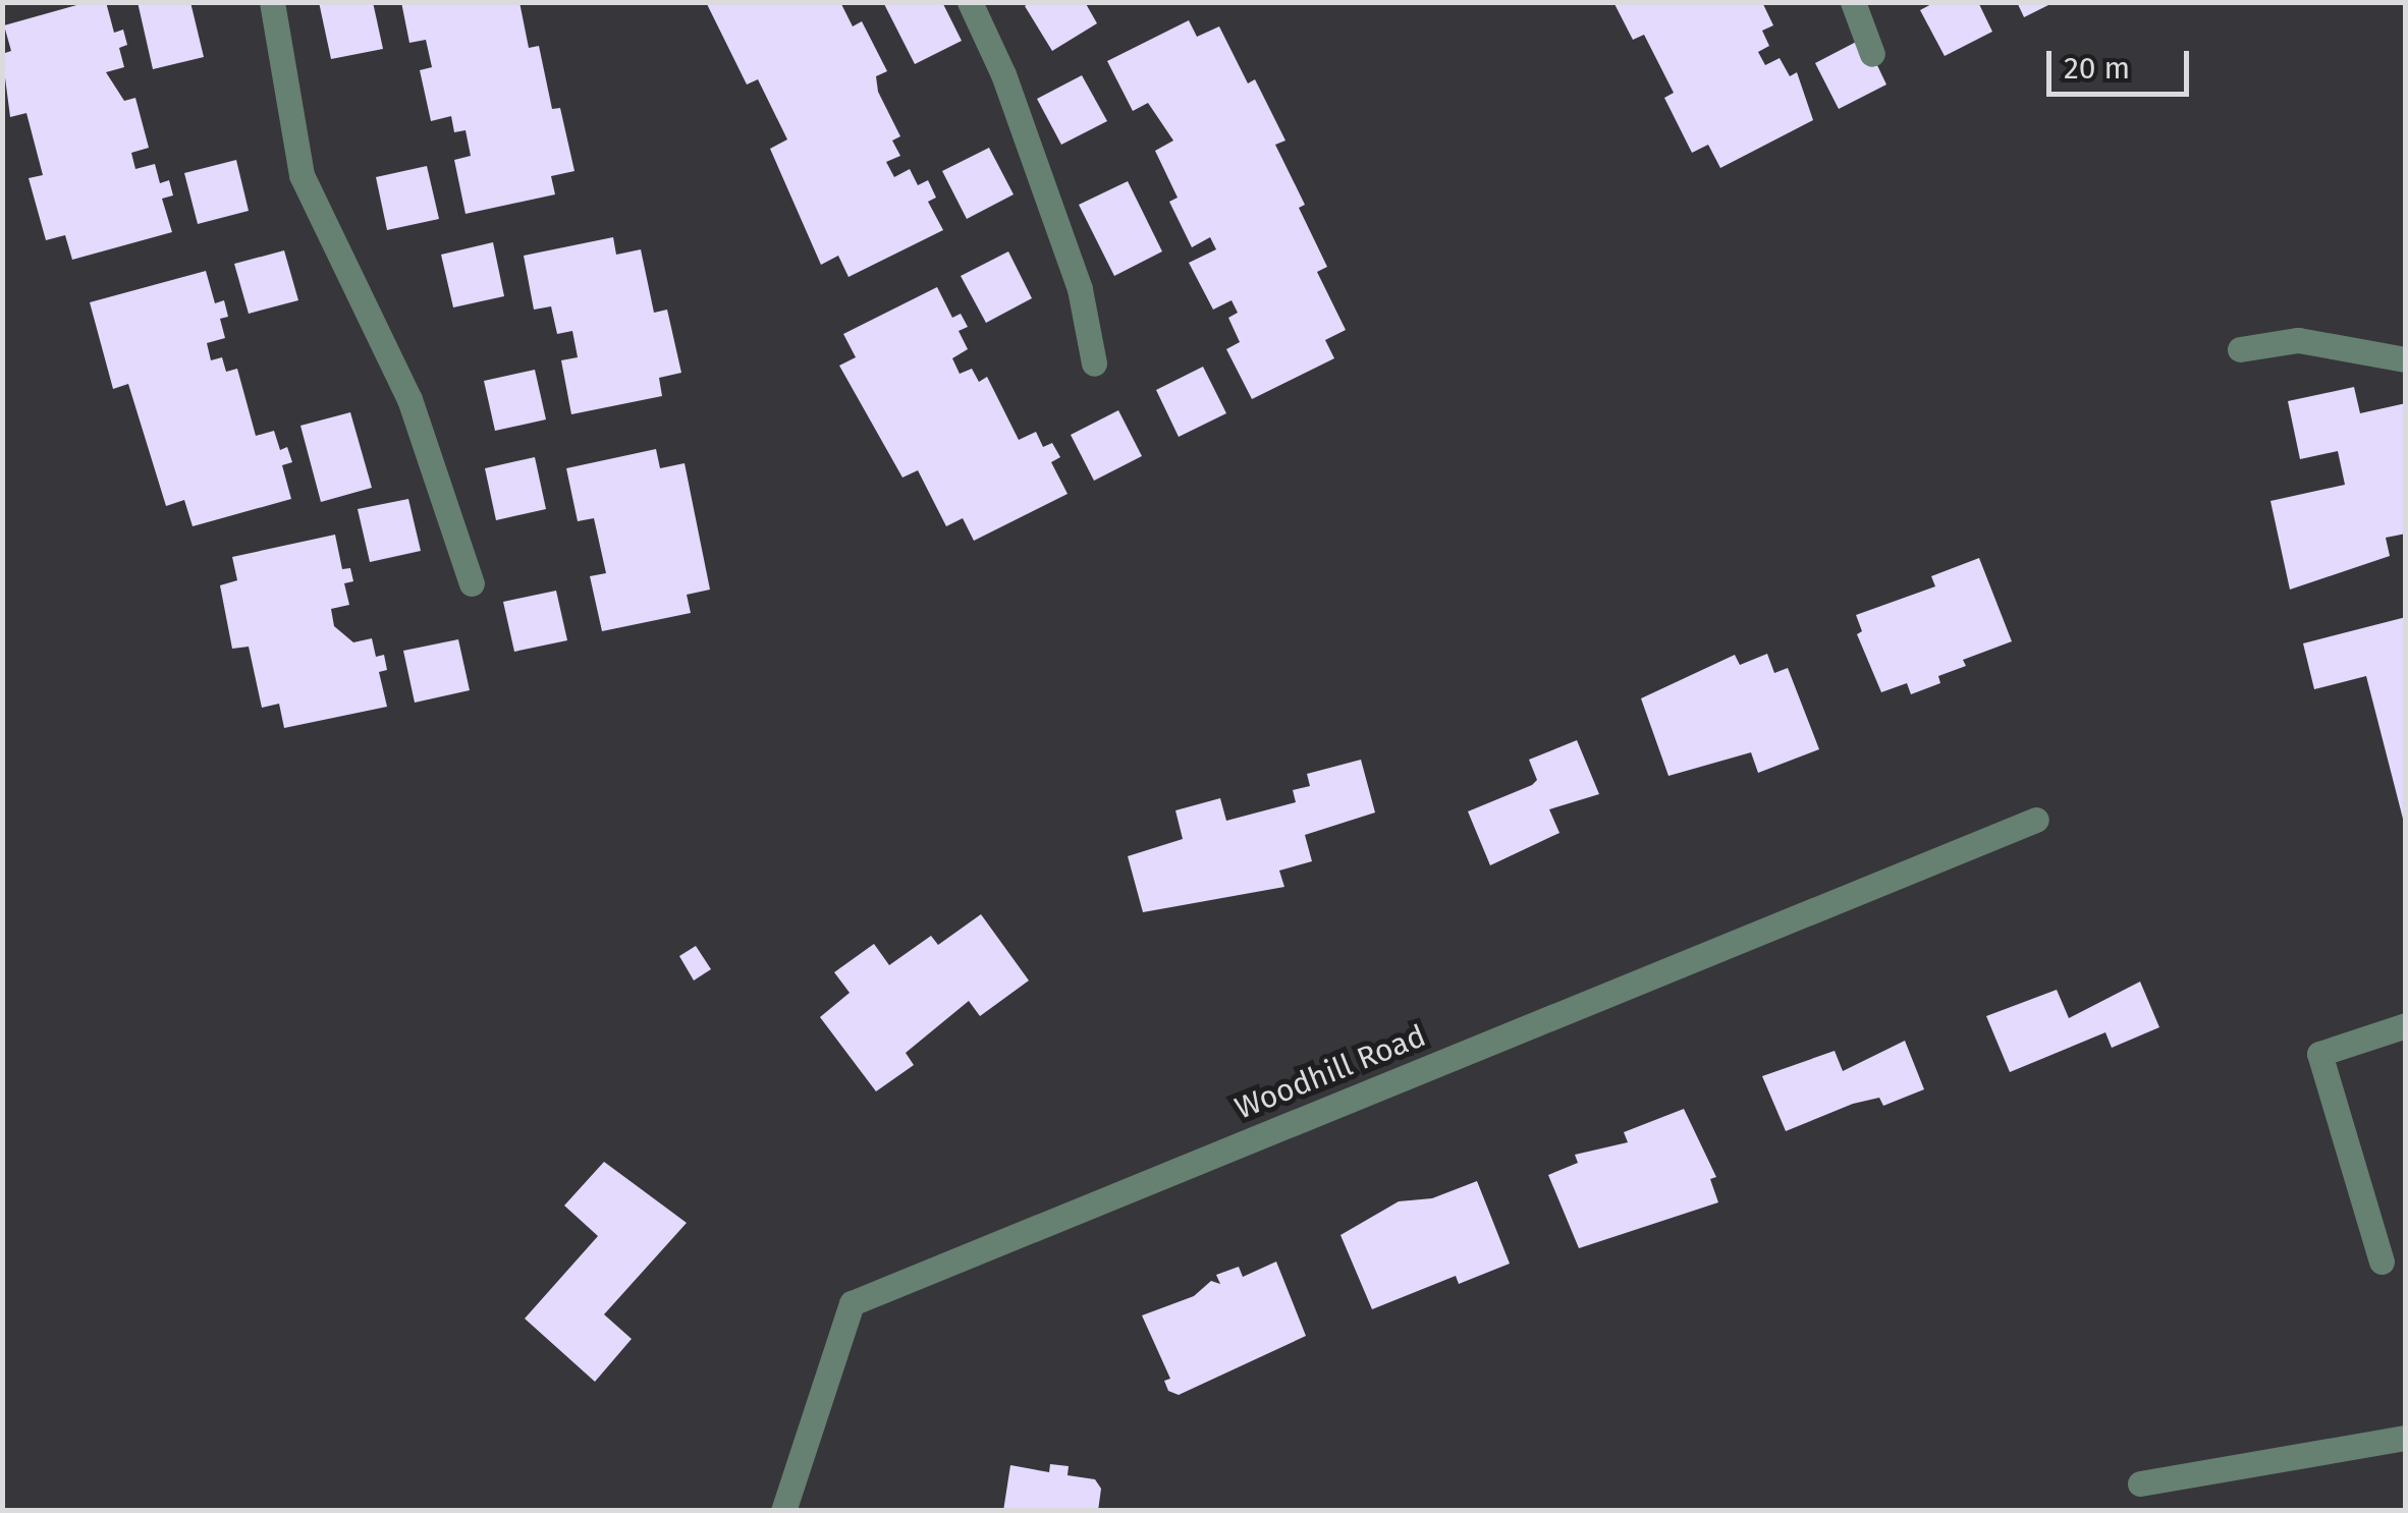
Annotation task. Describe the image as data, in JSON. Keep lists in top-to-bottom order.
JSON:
{
  "streets": {
    "street": ["Woodhill Road"]
  },
  "scale_bar": "20 m"
}
